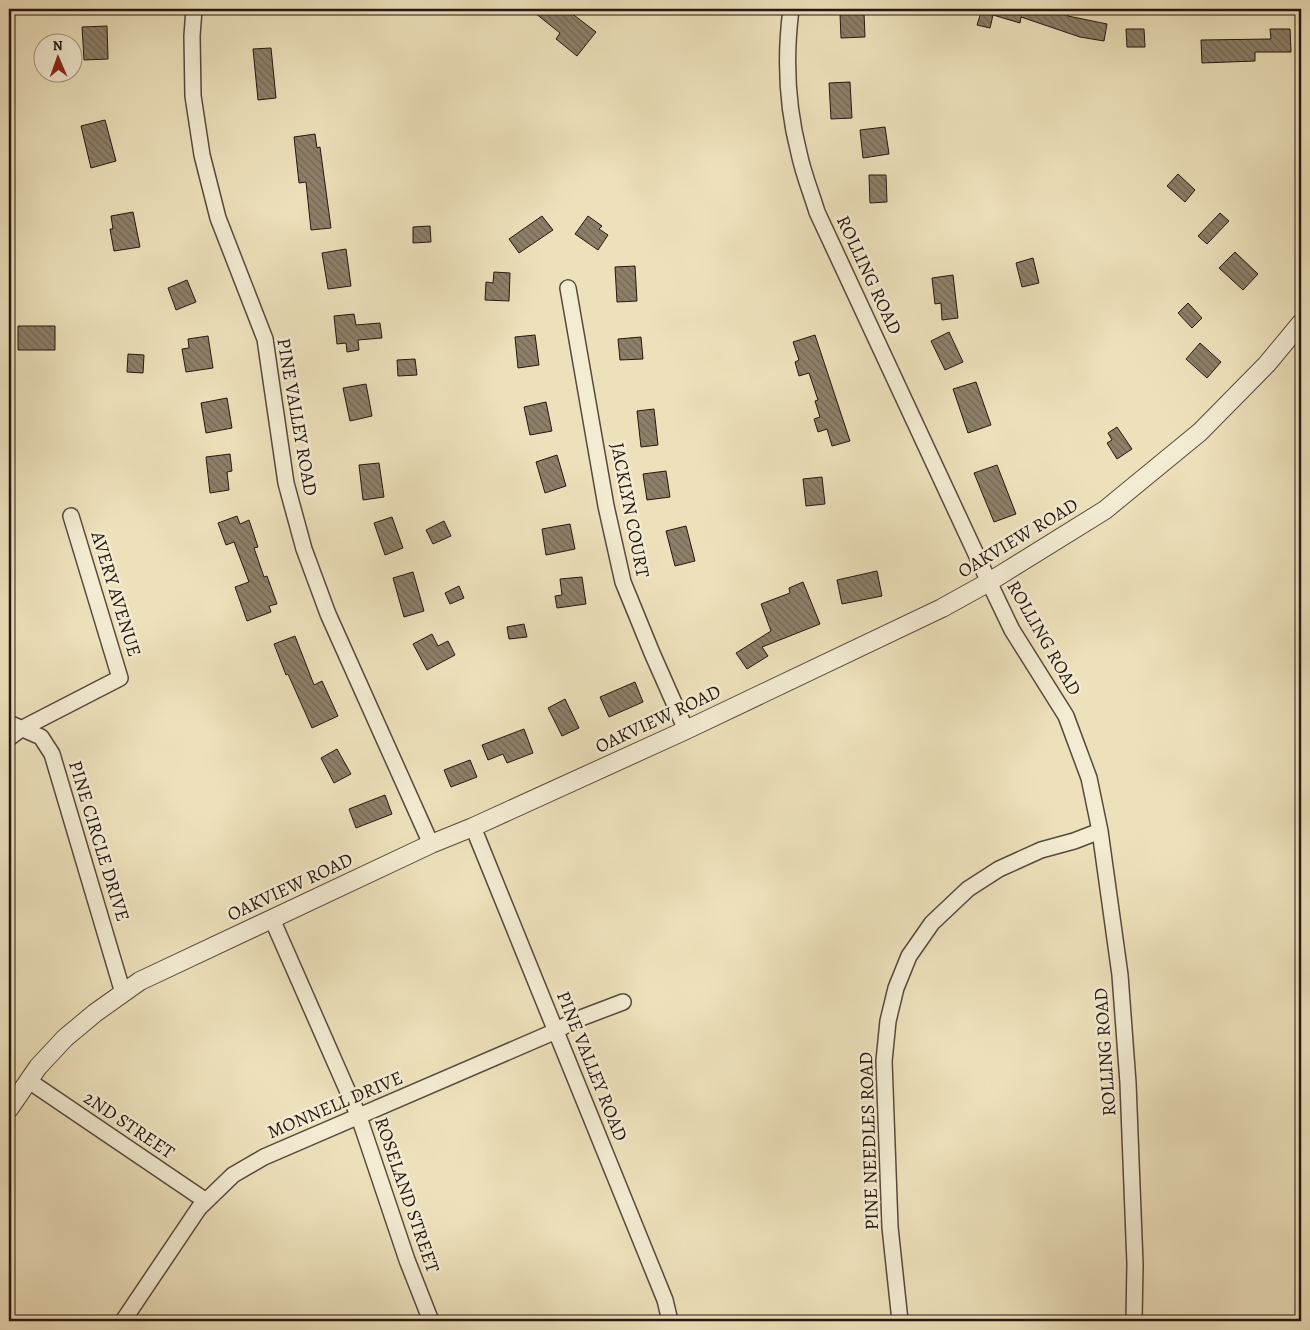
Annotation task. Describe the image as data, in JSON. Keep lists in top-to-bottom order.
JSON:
{
  "streets": {
    "street": [
      "ROLLING ROAD",
      "PINE VALLEY ROAD",
      "JACKLYN COURT",
      "OAKVIEW ROAD",
      "AVERY AVENUE",
      "PINE CIRCLE DRIVE",
      "MONNELL DRIVE",
      "2ND STREET",
      "PINE NEEDLES ROAD",
      "ROSELAND STREET"
    ]
  },
  "crossings": [
    ["ROLLING ROAD", "OAKVIEW ROAD"],
    ["ROLLING ROAD", "PINE NEEDLES ROAD"],
    ["PINE VALLEY ROAD", "OAKVIEW ROAD"],
    ["PINE VALLEY ROAD", "MONNELL DRIVE"],
    ["JACKLYN COURT", "OAKVIEW ROAD"],
    ["OAKVIEW ROAD", "PINE CIRCLE DRIVE"],
    ["OAKVIEW ROAD", "2ND STREET"],
    ["OAKVIEW ROAD", "ROSELAND STREET"],
    ["AVERY AVENUE", "PINE CIRCLE DRIVE"],
    ["MONNELL DRIVE", "2ND STREET"],
    ["MONNELL DRIVE", "ROSELAND STREET"]
  ],
  "north": "top"
}
